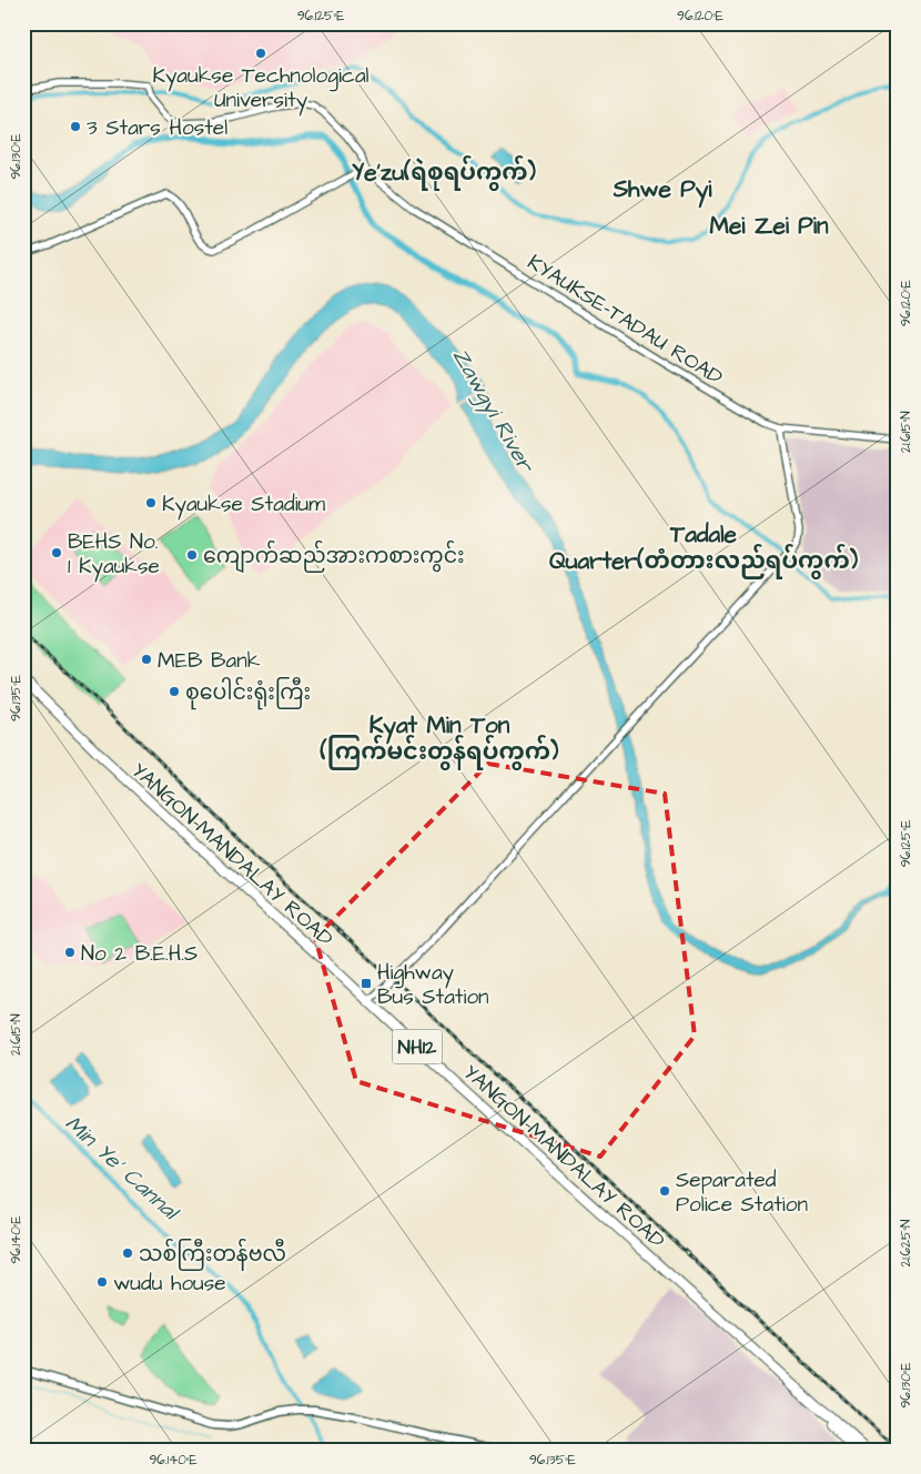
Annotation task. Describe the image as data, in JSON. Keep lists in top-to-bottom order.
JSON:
{
  "streets": {
    "highway": ["YANGON-MANDALAY ROAD", "NH12"],
    "street": ["KYAUKSE-TADAU ROAD"]
  },
  "crossings": [
    ["YANGON-MANDALAY ROAD", "NH12"]
  ],
  "districts": [
    "Ye'zu(ရဲစုရပ်ကွက်)",
    "Shwe Pyi",
    "Mei Zei Pin",
    "Tadale Quarter(တံတားလည်ရပ်ကွက်)",
    "Kyat Min Ton (ကြက်မင်းတွန်ရပ်ကွက်)"
  ],
  "water": ["Zawgyi River", "Min Ye' Cannal"],
  "places": {
    "other": [
      "Kyaukse Technological University",
      "3 Stars Hostel",
      "Kyaukse Stadium",
      "BEHS No. 1 Kyaukse",
      "ကျောက်ဆည်အားကစားကွင်း",
      "MEB Bank",
      "စုပေါင်းရုံးကြီး",
      "No 2 B.E.H.S",
      "Separated Police Station",
      "သစ်ကြီးတန်ဗလီ",
      "wudu house"
    ],
    "transit": ["Highway Bus Station"]
  },
  "coordinates": [
    "96.125°E",
    "96.120°E",
    "96.130°E",
    "21.615°N",
    "96.135°E",
    "96.140°E",
    "21.625°N"
  ]
}
